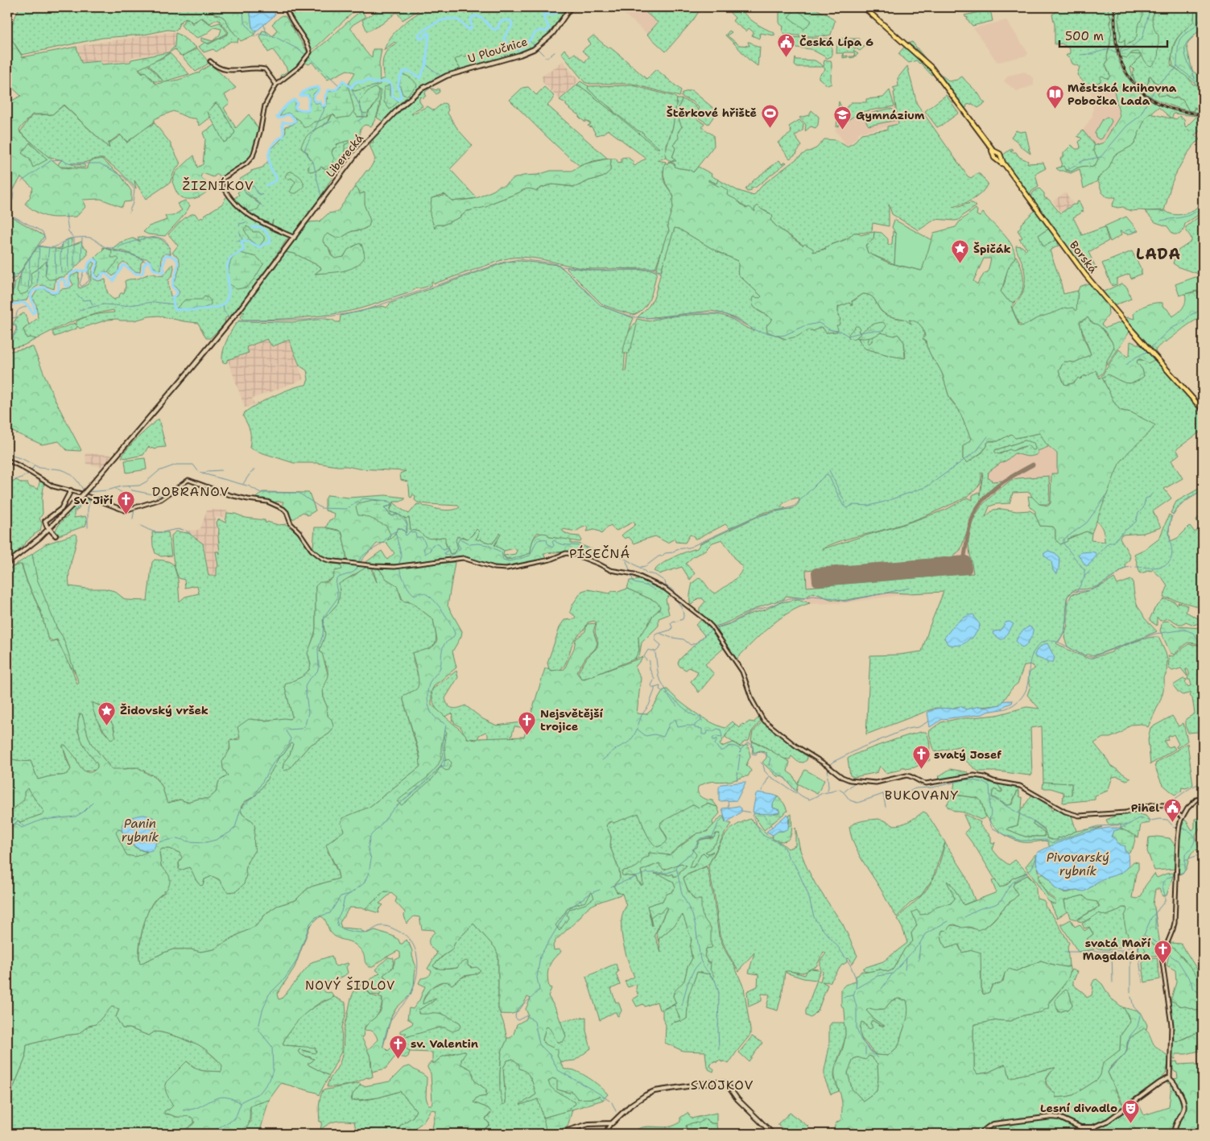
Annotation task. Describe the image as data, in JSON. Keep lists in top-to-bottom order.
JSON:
{
  "streets": {
    "main road": ["U Ploučnice", "Liberecká", "Borská"]
  },
  "crossings": [
    ["U Ploučnice", "Liberecká"]
  ],
  "districts": [
    "ŽIZNÍKOV",
    "LADA",
    "DOBRANOV",
    "PÍSEČNÁ",
    "BUKOVANY",
    "NOVÝ ŠIDLOV",
    "SVOJKOV"
  ],
  "water": ["Panin rybník", "Pivovarský rybník"],
  "places": {
    "public building": ["Česká Lípa 6", "Pihel"],
    "library": ["Městská knihovna Pobočka Lada"],
    "sports": ["Štěrkové hřiště"],
    "school or university": ["Gymnázium"],
    "place": ["Špičák", "Židovský vršek"],
    "church": [
      "Sv. Jiří",
      "Nejsvětější trojice",
      "svatý Josef",
      "svatá Maří Magdaléna",
      "sv. Valentin"
    ],
    "theatre": ["Lesní divadlo"]
  },
  "scale_bar": "500 m"
}
